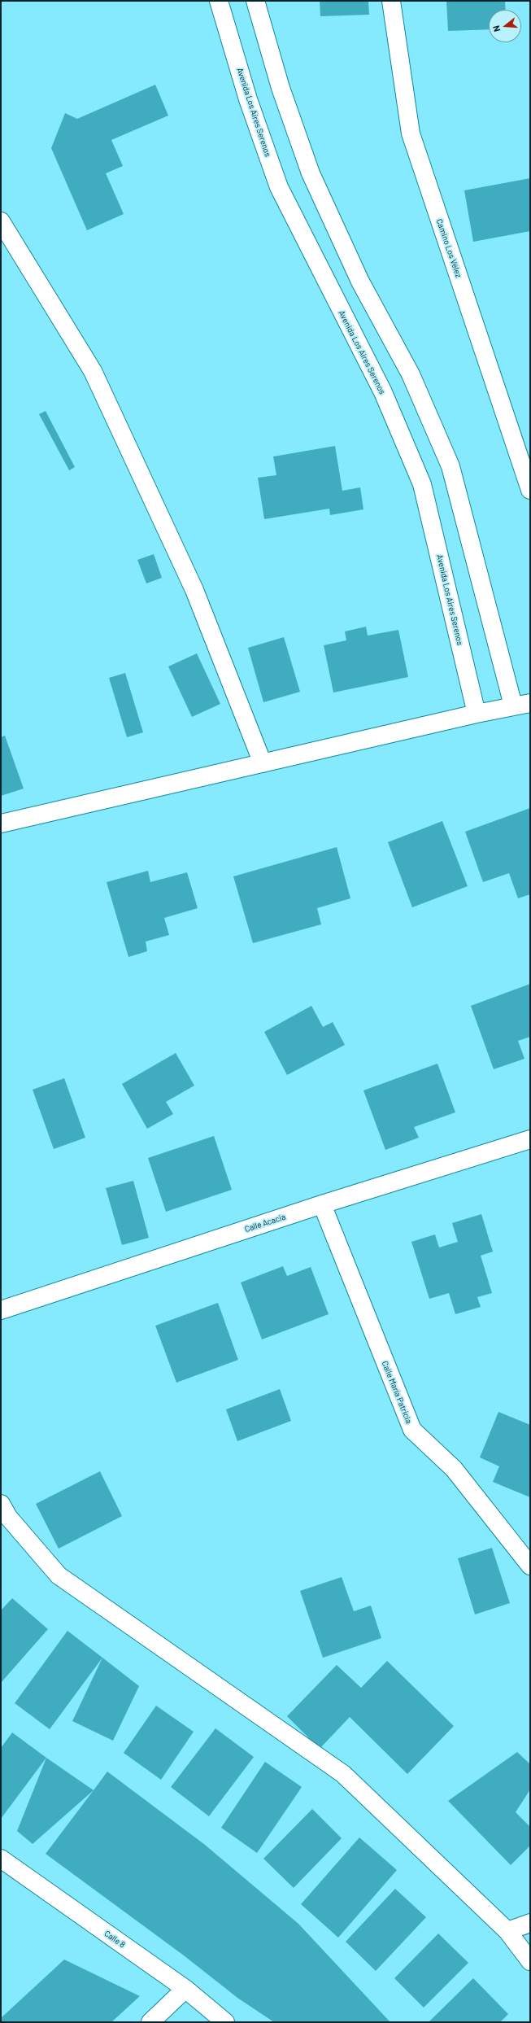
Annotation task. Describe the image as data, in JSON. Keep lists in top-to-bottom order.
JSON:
{
  "streets": {
    "street": [
      "Avenida Los Aires Serenos",
      "Camino Los Vélez",
      "Calle Acacia",
      "Calle María Patricia",
      "Calle 8"
    ]
  },
  "crossings": [
    ["Calle Acacia", "Calle María Patricia"]
  ],
  "north": "left"
}
